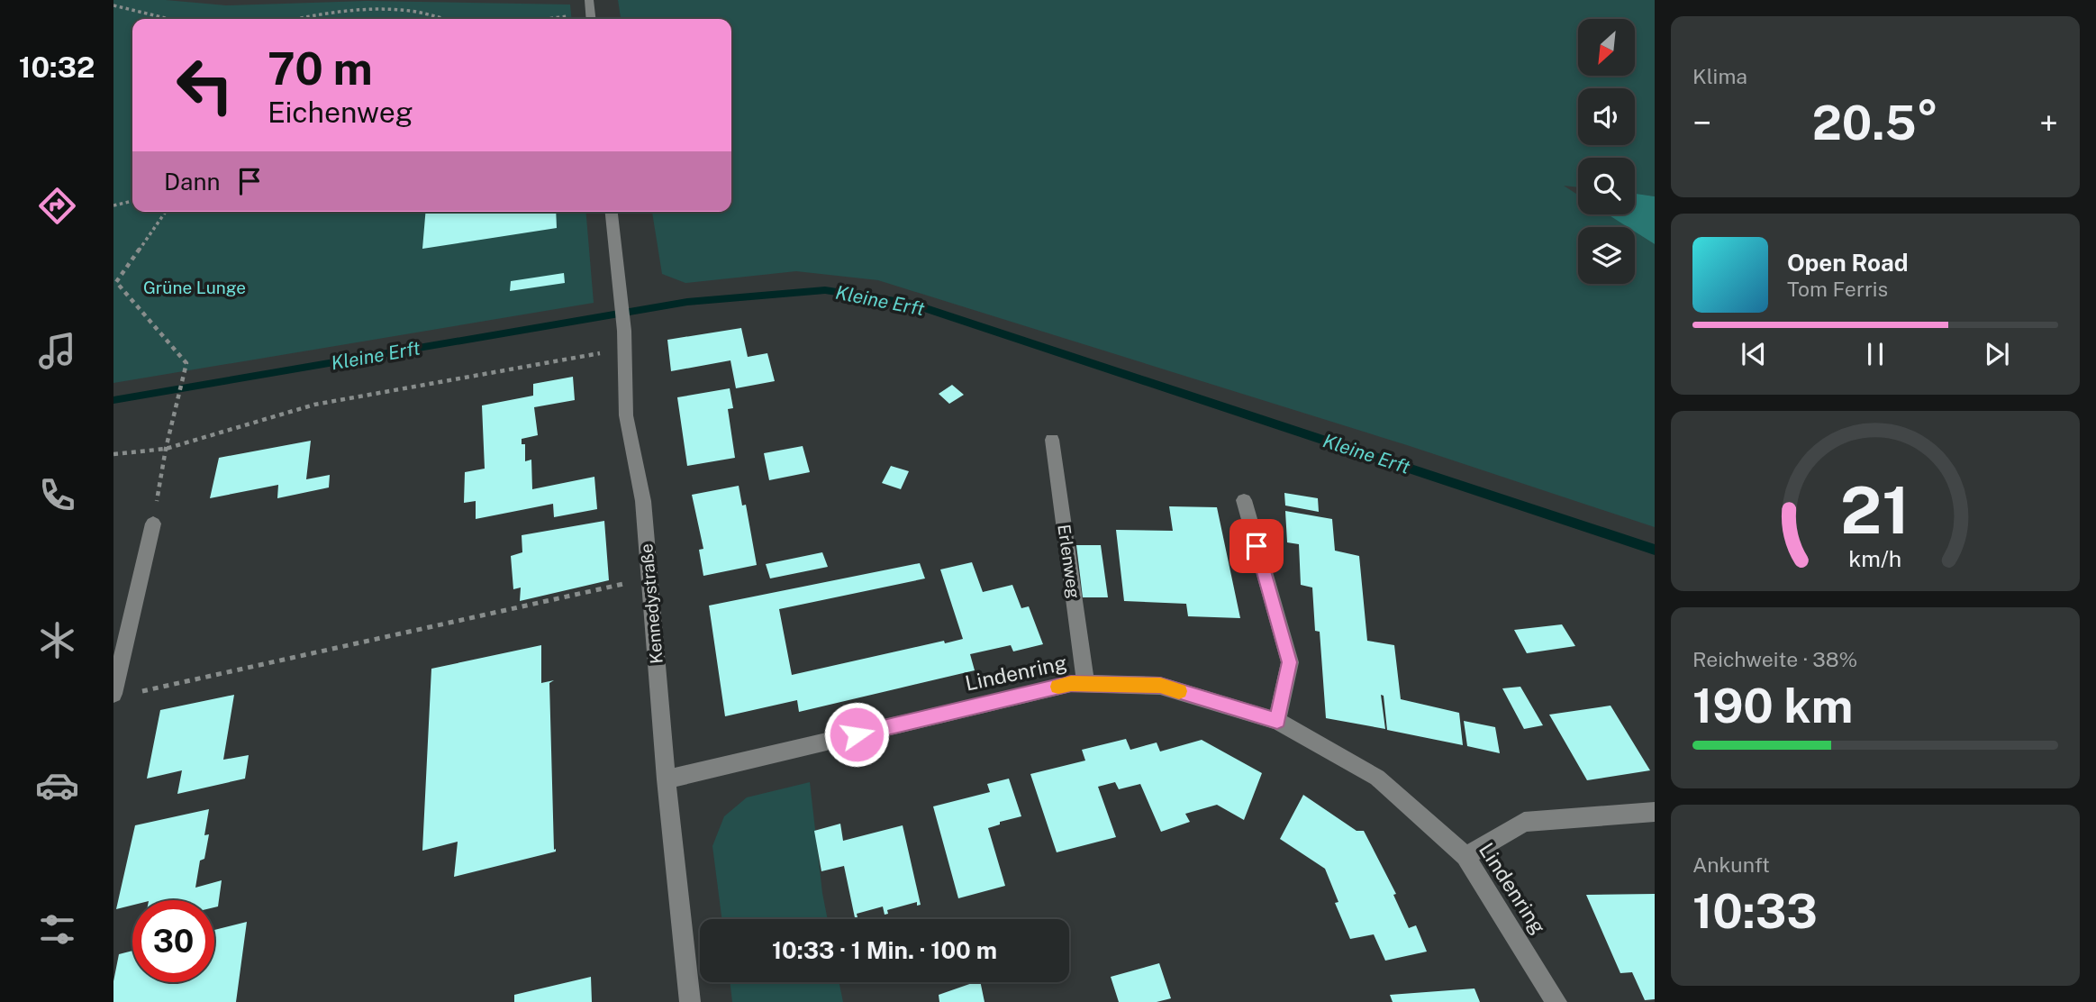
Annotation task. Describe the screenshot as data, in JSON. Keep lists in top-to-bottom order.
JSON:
{
  "streets": {
    "street": ["Erlenweg", "Kennedystraße", "Lindenring"]
  },
  "crossings": [
    ["Erlenweg", "Lindenring"],
    ["Kennedystraße", "Lindenring"]
  ],
  "water": ["Kleine Erft"],
  "parks": ["Grüne Lunge"],
  "north": "bottom left",
  "page": {
    "tabs": "10:32",
    "tile": [
      "Klima",
      ["Reichweite · 38%", "190 km"],
      ["Ankunft", "10:33"]
    ],
    "turn": ["70 m", "Eichenweg"],
    "heat": ["−", "20.5°", "+"],
    "then": "Dann",
    "song": ["Open Road", "Tom Ferris"],
    "limit": "30",
    "trip": "10:33 · 1 Min. · 100 m",
    "gauge": ["21", "km/h"]
  }
}
